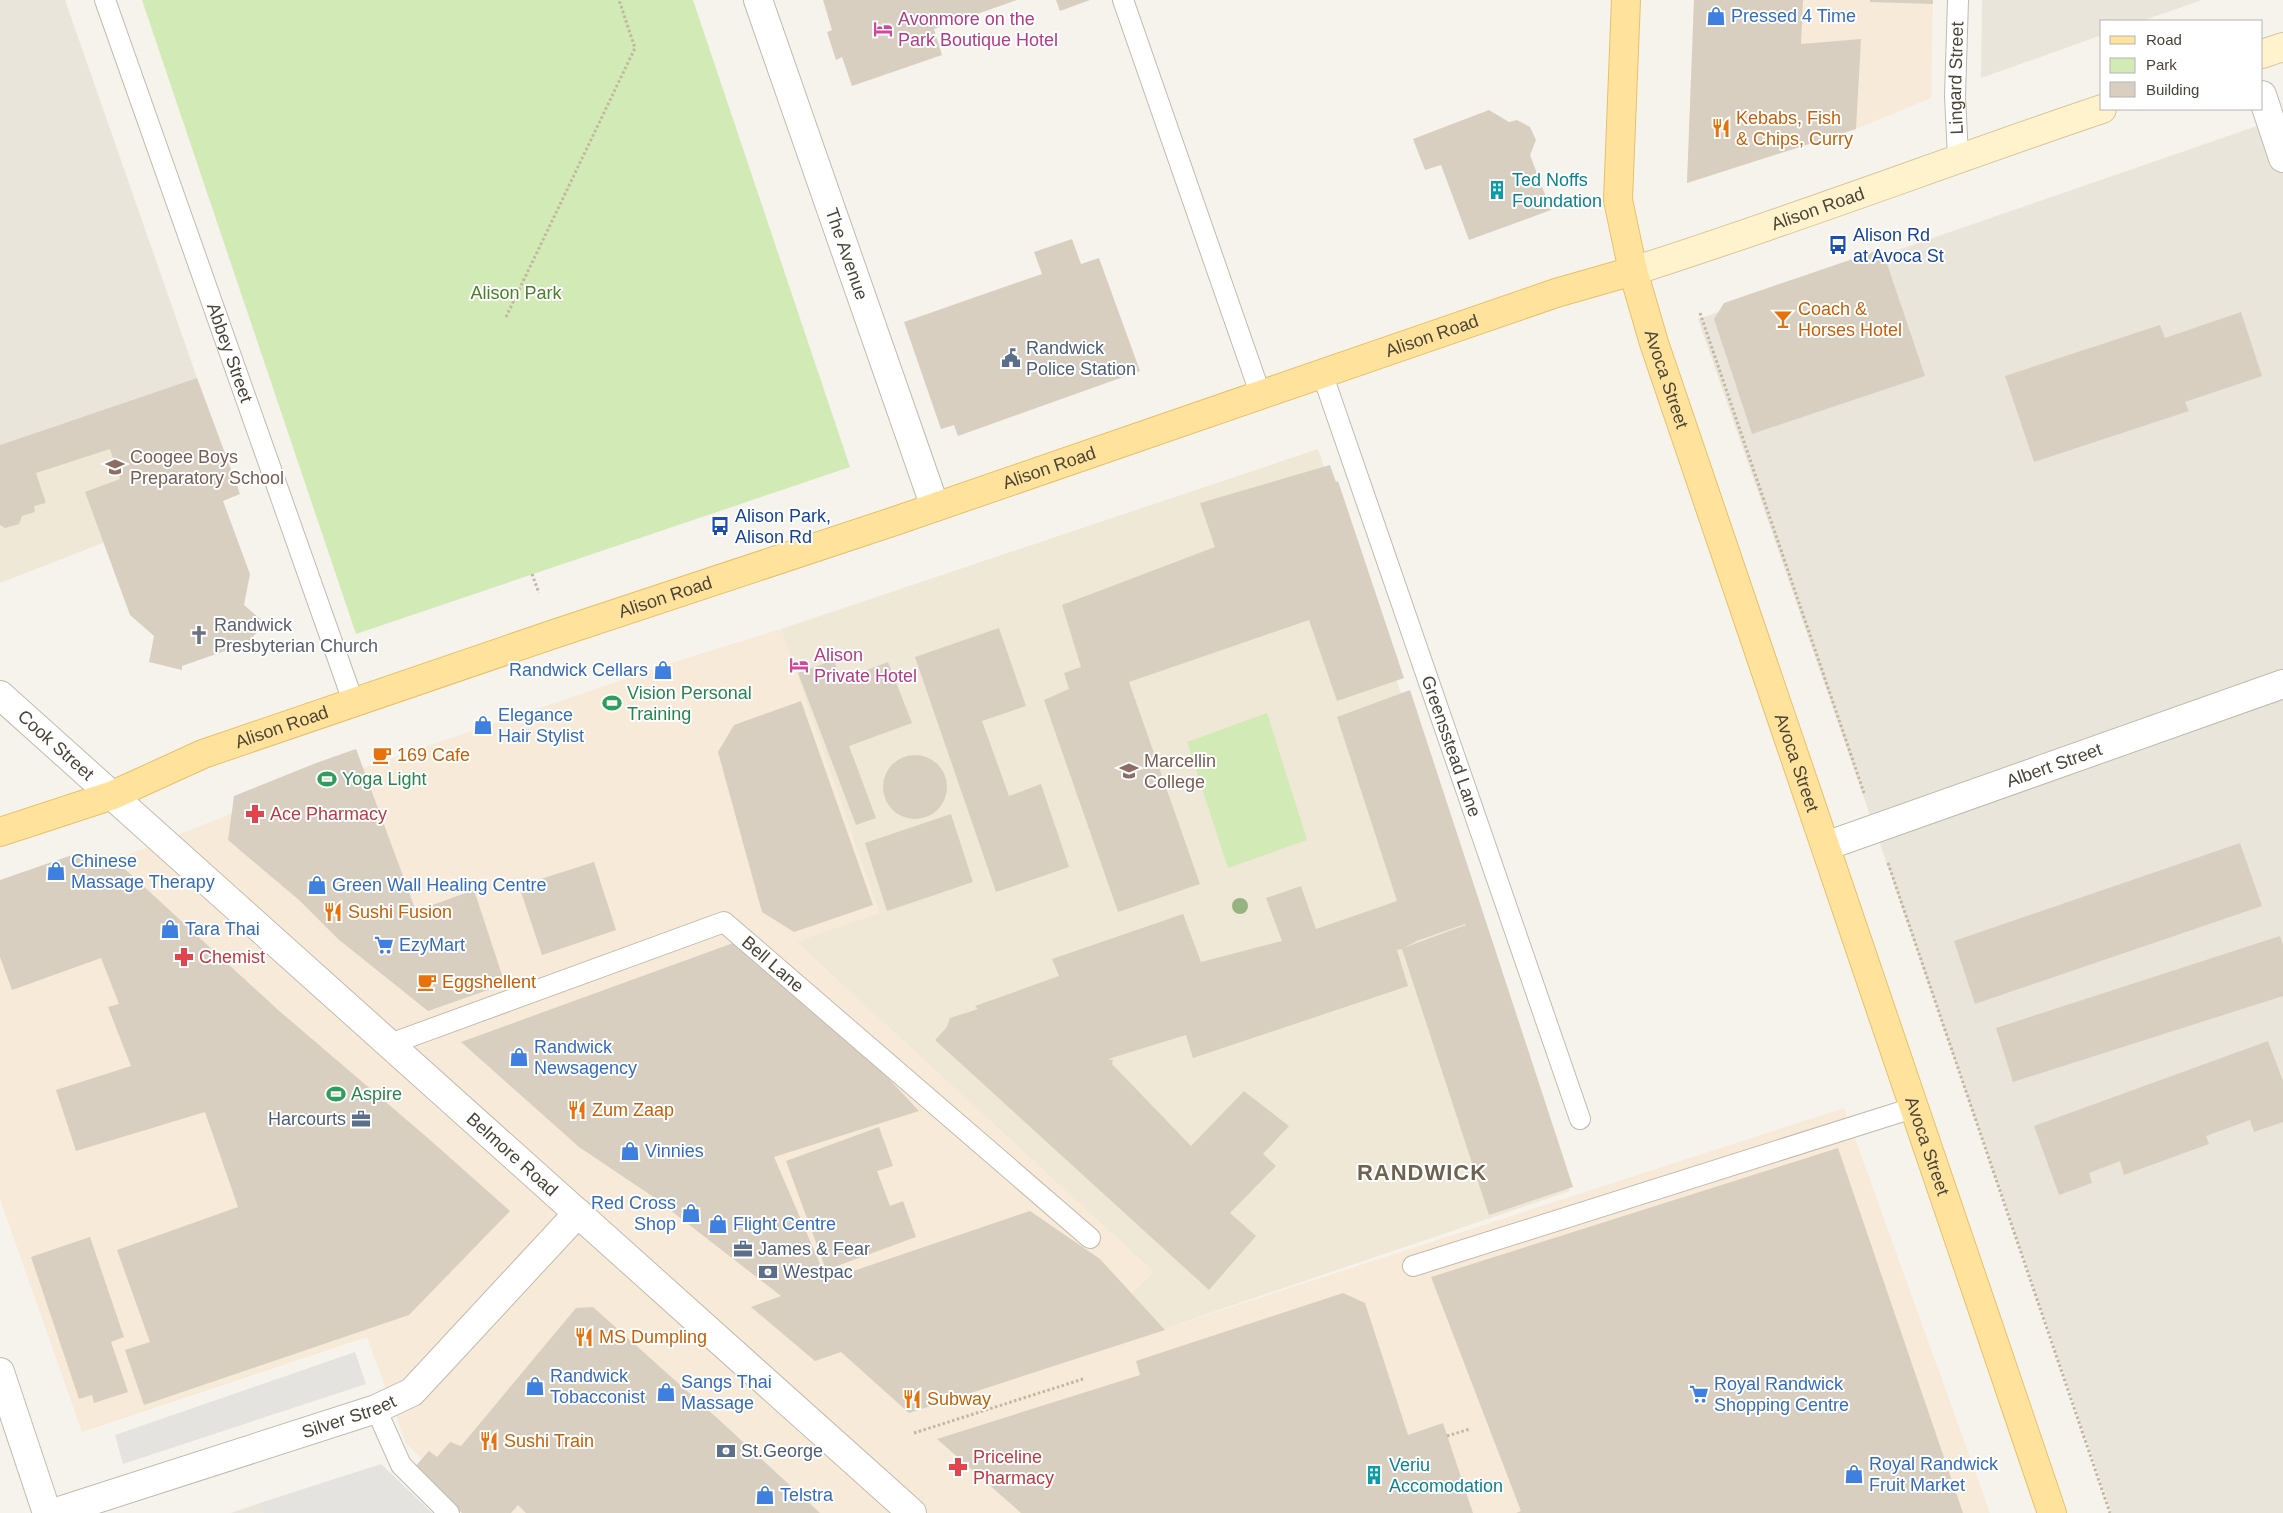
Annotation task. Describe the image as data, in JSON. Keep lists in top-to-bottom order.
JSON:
{
  "streets": {
    "main road": ["Alison Road", "Avoca Street"],
    "street": [
      "The Avenue",
      "Cook Street",
      "Albert Street",
      "Belmore Road",
      "Silver Street"
    ],
    "lane": [
      "Lingard Street",
      "Abbey Street",
      "Greensstead Lane",
      "Bell Lane"
    ]
  },
  "crossings": [
    ["Lingard Street", "Alison Road"],
    ["Alison Road", "The Avenue"],
    ["Alison Road", "Abbey Street"],
    ["Alison Road", "Avoca Street"],
    ["Alison Road", "Cook Street"],
    ["Alison Road", "Greensstead Lane"],
    ["Alison Road", "Belmore Road"],
    ["Avoca Street", "Albert Street"],
    ["Cook Street", "Belmore Road"],
    ["Bell Lane", "Belmore Road"],
    ["Belmore Road", "Silver Street"]
  ],
  "districts": ["RANDWICK"],
  "parks": ["Alison Park"],
  "places": {
    "shop": [
      "Pressed 4 Time",
      "Randwick Cellars",
      "Elegance Hair Stylist",
      "Chinese Massage Therapy",
      "Green Wall Healing Centre",
      "Tara Thai",
      "Randwick Newsagency",
      "Vinnies",
      "Red Cross Shop",
      "Flight Centre",
      "Randwick Tobacconist",
      "Sangs Thai Massage",
      "Royal Randwick Fruit Market",
      "Telstra"
    ],
    "hotel": ["Avonmore on the Park Boutique Hotel", "Alison Private Hotel"],
    "restaurant": [
      "Kebabs, Fish & Chips, Curry",
      "Sushi Fusion",
      "Zum Zaap",
      "MS Dumpling",
      "Subway",
      "Sushi Train"
    ],
    "building": ["Ted Noffs Foundation", "Veriu Accomodation"],
    "bus stop": ["Alison Rd at Avoca St", "Alison Park, Alison Rd"],
    "bar": ["Coach & Horses Hotel"],
    "public building": ["Randwick Police Station"],
    "school or university": ["Coogee Boys Preparatory School", "Marcellin College"],
    "church": ["Randwick Presbyterian Church"],
    "sports": ["Vision Personal Training", "Yoga Light", "Aspire"],
    "cafe": ["169 Cafe", "Eggshellent"],
    "pharmacy": ["Ace Pharmacy", "Chemist", "Priceline Pharmacy"],
    "supermarket": ["EzyMart", "Royal Randwick Shopping Centre"],
    "office": ["Harcourts", "James & Fear"],
    "bank": ["Westpac", "St.George"]
  },
  "legend": ["Road", "Park", "Building"]
}
